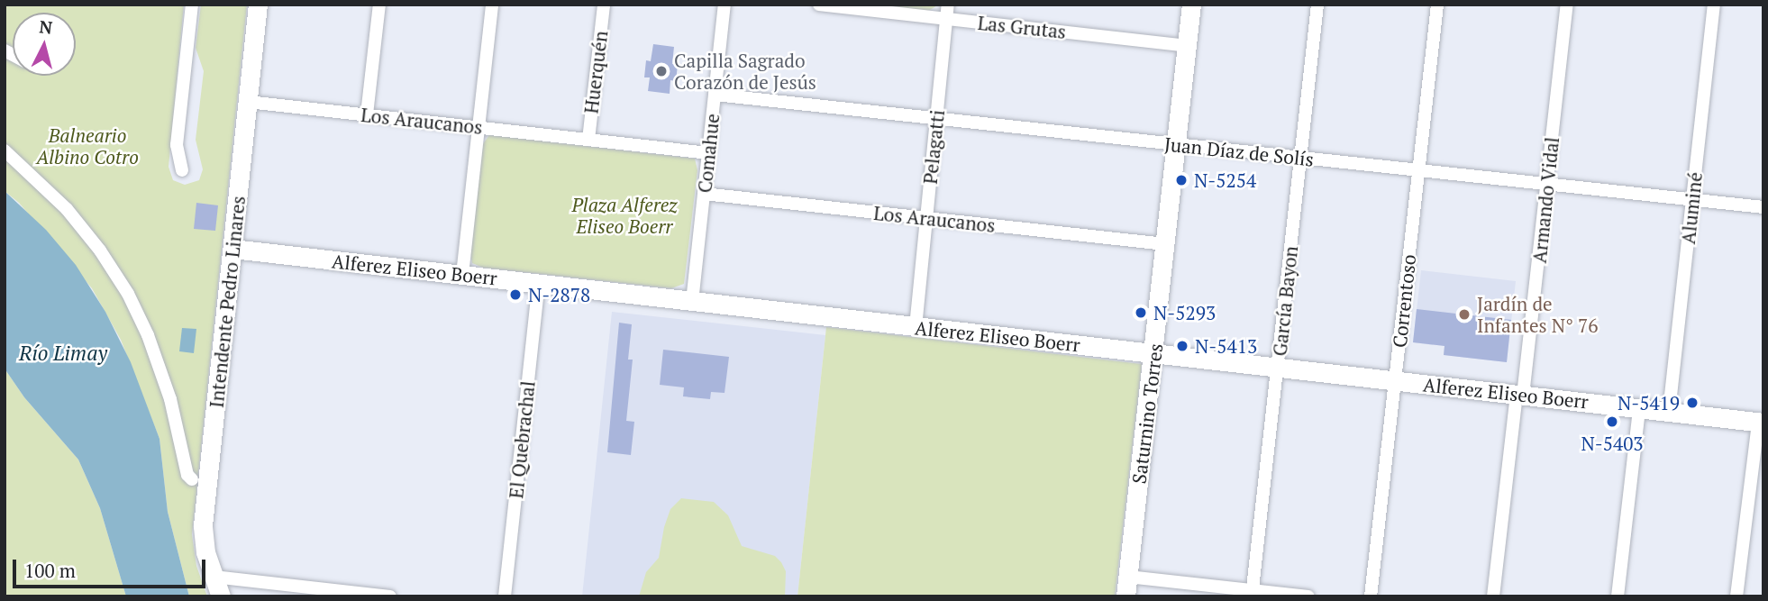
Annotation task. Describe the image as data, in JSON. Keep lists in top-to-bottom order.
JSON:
{
  "streets": {
    "street": [
      "Las Grutas",
      "Huerquén",
      "Los Araucanos",
      "Pelagatti",
      "Juan Díaz de Solís",
      "Comahue",
      "Armando Vidal",
      "Aluminé",
      "Alferez Eliseo Boerr",
      "García Bayon",
      "Correntoso",
      "Intendente Pedro Linares",
      "Saturnino Torres",
      "El Quebrachal"
    ]
  },
  "crossings": [
    ["Las Grutas", "Pelagatti"],
    ["Las Grutas", "Saturnino Torres"],
    ["Huerquén", "Los Araucanos"],
    ["Los Araucanos", "Pelagatti"],
    ["Los Araucanos", "Comahue"],
    ["Los Araucanos", "Intendente Pedro Linares"],
    ["Los Araucanos", "Saturnino Torres"],
    ["Pelagatti", "Juan Díaz de Solís"],
    ["Pelagatti", "Alferez Eliseo Boerr"],
    ["Juan Díaz de Solís", "Comahue"],
    ["Juan Díaz de Solís", "Armando Vidal"],
    ["Juan Díaz de Solís", "Aluminé"],
    ["Juan Díaz de Solís", "García Bayon"],
    ["Juan Díaz de Solís", "Correntoso"],
    ["Juan Díaz de Solís", "Saturnino Torres"],
    ["Comahue", "Alferez Eliseo Boerr"],
    ["Armando Vidal", "Alferez Eliseo Boerr"],
    ["Aluminé", "Alferez Eliseo Boerr"],
    ["Alferez Eliseo Boerr", "García Bayon"],
    ["Alferez Eliseo Boerr", "Correntoso"],
    ["Alferez Eliseo Boerr", "Intendente Pedro Linares"],
    ["Alferez Eliseo Boerr", "Saturnino Torres"],
    ["Alferez Eliseo Boerr", "El Quebrachal"]
  ],
  "water": ["Río Limay"],
  "parks": ["Balneario Albino Cotro", "Plaza Alferez Eliseo Boerr"],
  "places": [
    "Capilla Sagrado Corazón de Jesús",
    "N-5254",
    "N-2878",
    "N-5293",
    "Jardín de Infantes N° 76",
    "N-5413",
    "N-5419",
    "N-5403"
  ],
  "scale_bar": "100 m",
  "north": "top"
}
